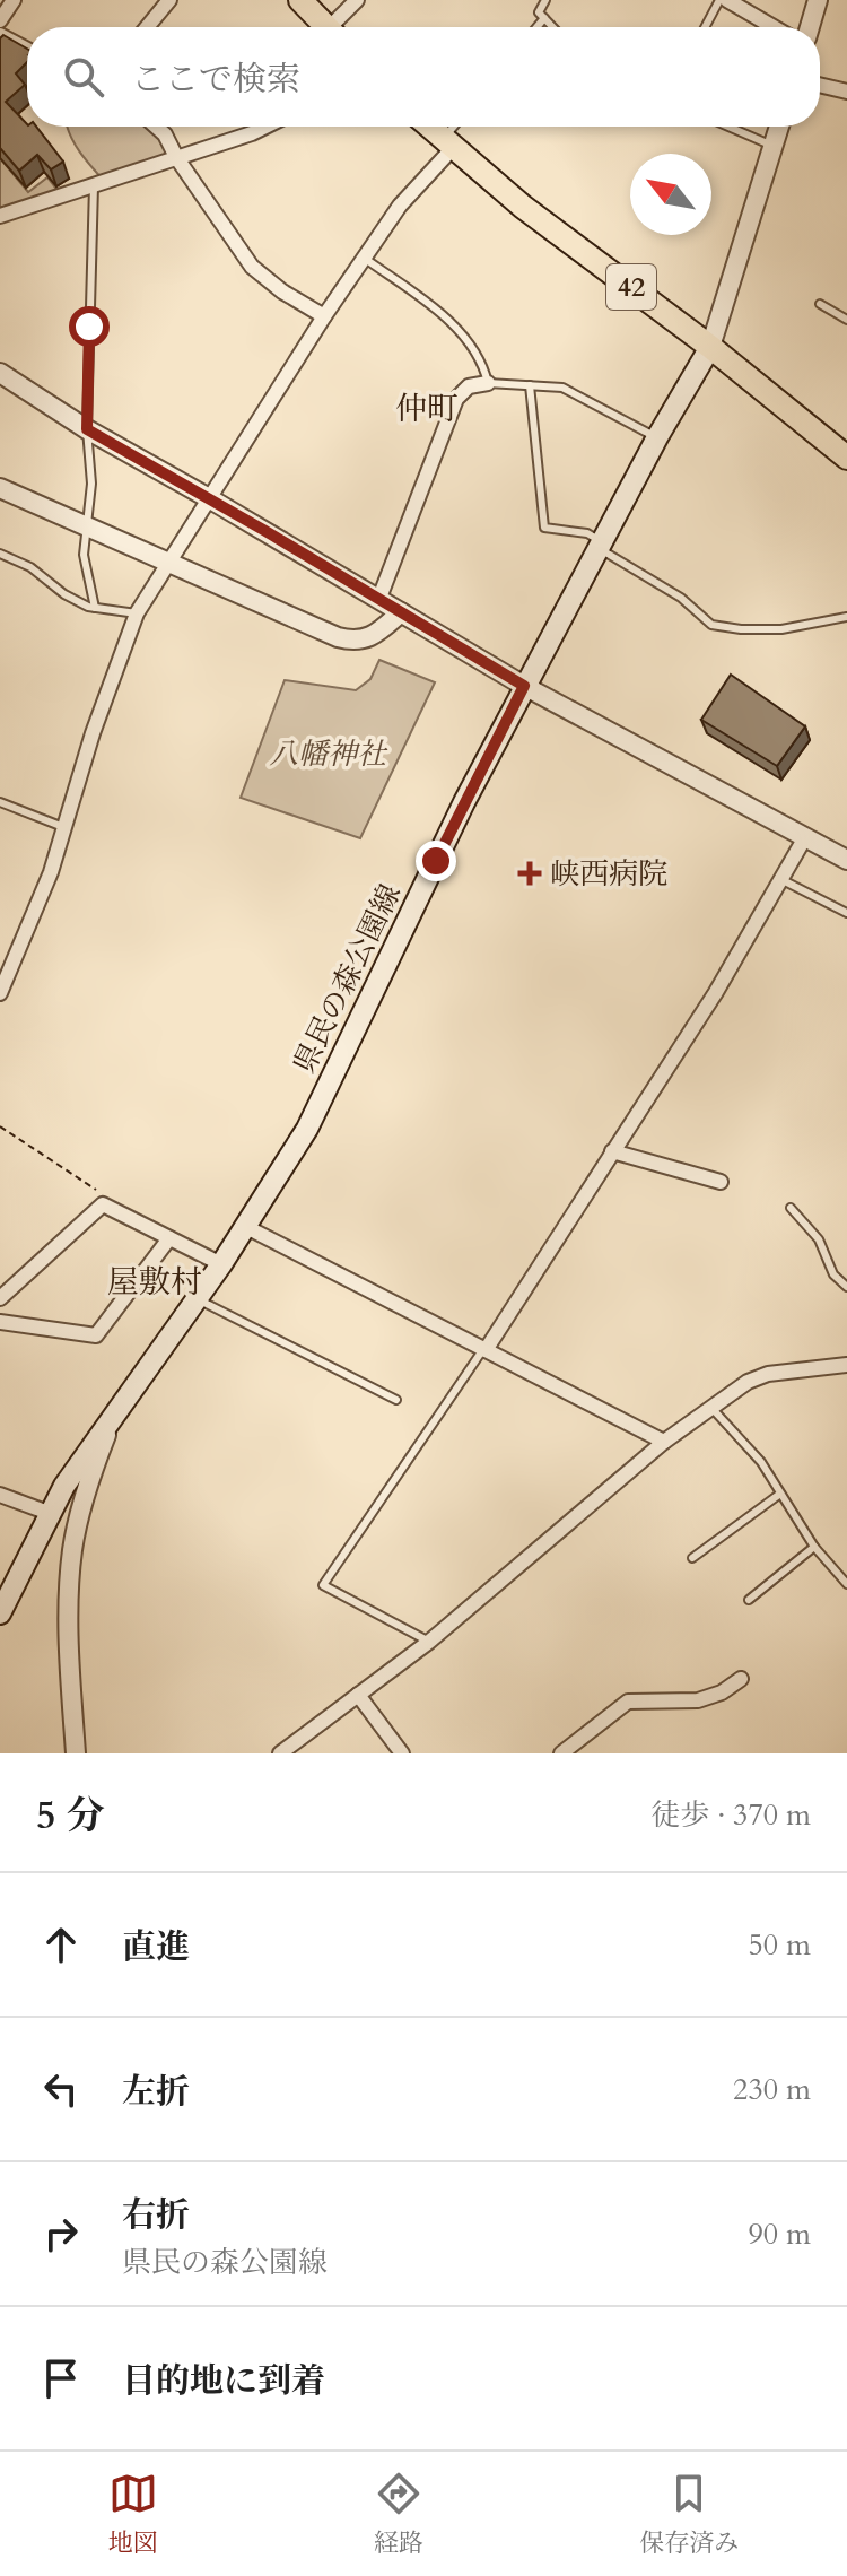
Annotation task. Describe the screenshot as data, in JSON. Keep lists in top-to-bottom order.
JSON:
{
  "streets": {
    "main road": ["42", "県民の森公園線"]
  },
  "crossings": [
    ["42", "県民の森公園線"]
  ],
  "districts": ["仲町", "屋敷村"],
  "parks": ["八幡神社"],
  "places": {
    "health": ["峡西病院"]
  },
  "north": "top left",
  "page": {
    "search": "ここで検索",
    "heading": ["5 分", "徒歩 · 370 m"],
    "list": [
      ["直進", "50 m"],
      ["左折", "230 m"],
      ["右折", "県民の森公園線", "90 m"],
      "目的地に到着"
    ],
    "nav": ["地図", "経路", "保存済み"]
  }
}
